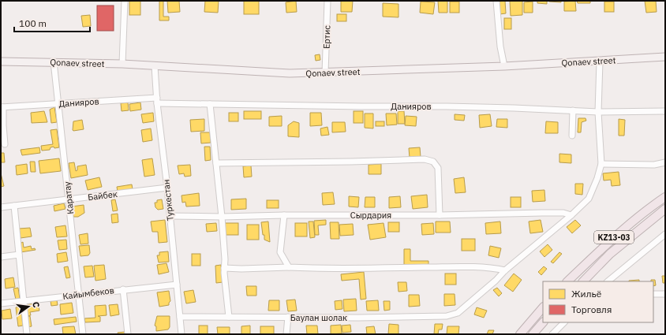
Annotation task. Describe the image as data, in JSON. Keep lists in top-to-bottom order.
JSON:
{
  "streets": {
    "highway": ["KZ13-03"],
    "main road": ["Qonaev street"],
    "street": [
      "Ертис",
      "Данияров",
      "Байбек",
      "Каратау",
      "Туркестан",
      "Сырдария",
      "Кайымбеков",
      "Баулан шолак"
    ]
  },
  "crossings": [
    ["Ертис", "Qonaev street"],
    ["Qonaev street", "Каратау"],
    ["Qonaev street", "Туркестан"],
    ["Данияров", "Каратау"],
    ["Данияров", "Туркестан"],
    ["Байбек", "Каратау"],
    ["Байбек", "Туркестан"],
    ["Каратау", "Кайымбеков"],
    ["Туркестан", "Сырдария"],
    ["Туркестан", "Кайымбеков"],
    ["Туркестан", "Баулан шолак"]
  ],
  "legend": ["Жильё", "Торговля"],
  "scale_bar": "100 m",
  "north": "right"
}
